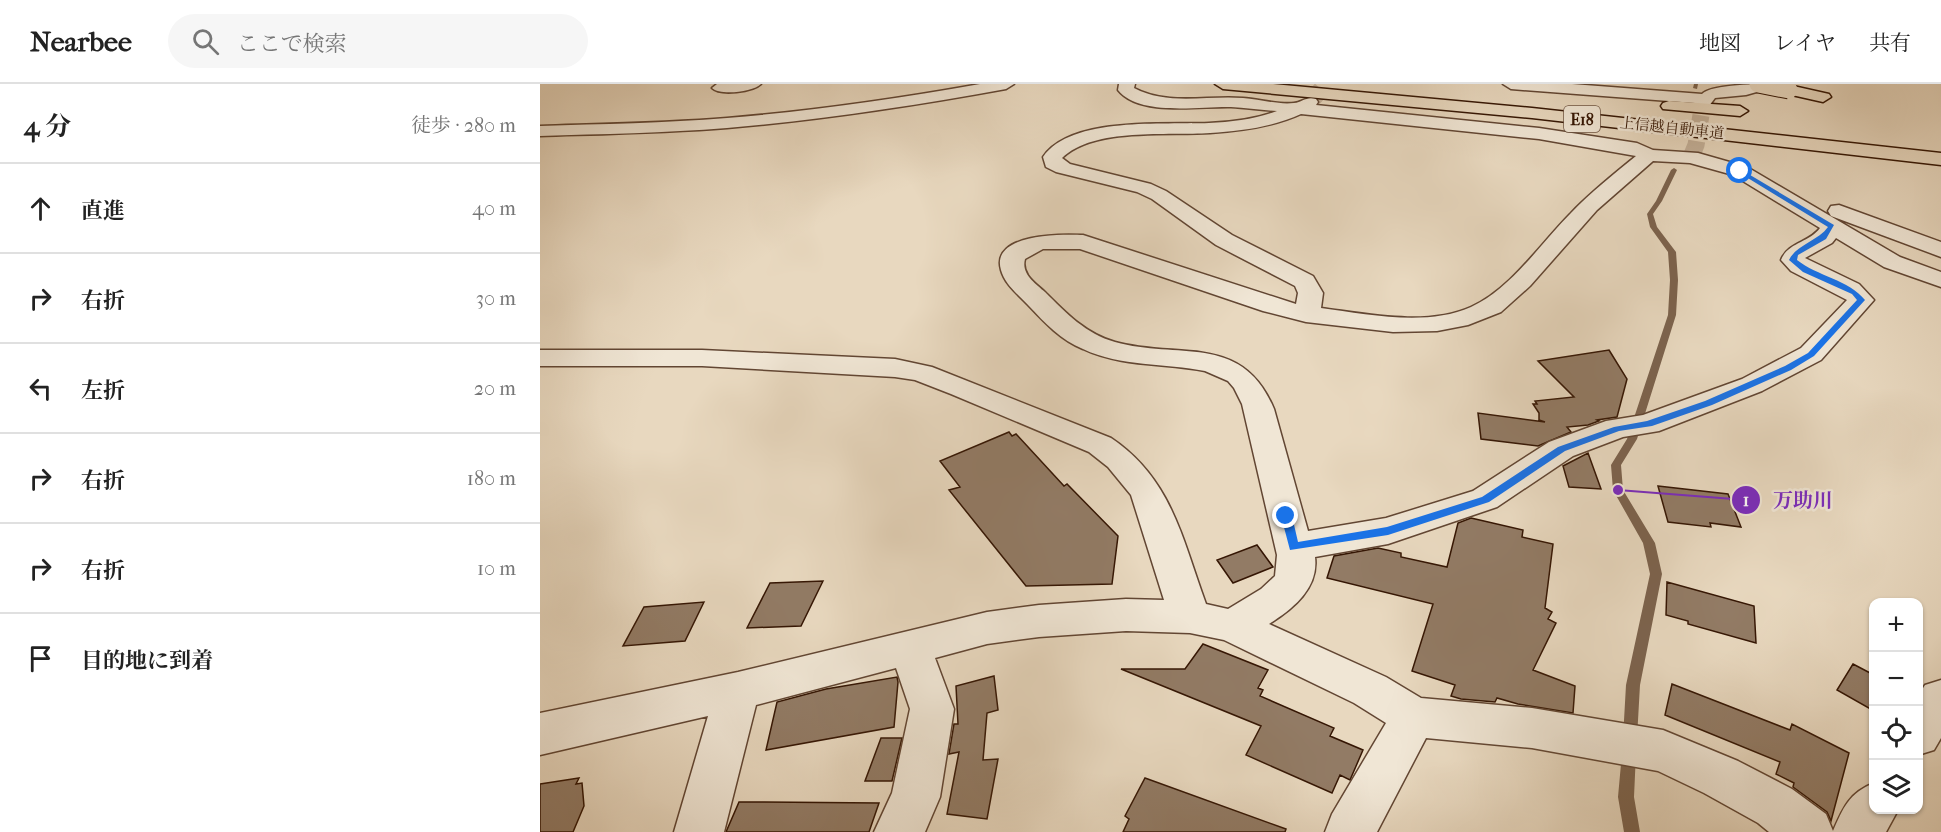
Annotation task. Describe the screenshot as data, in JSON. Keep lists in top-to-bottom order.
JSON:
{
  "streets": {
    "highway": ["E18", "上信越自動車道"]
  },
  "places": ["万助川"],
  "page": {
    "header": "Nearbee",
    "search": "ここで検索",
    "nav": ["地図", "レイヤ", "共有"],
    "heading": ["4 分", "徒歩 · 280 m"],
    "list": [
      ["直進", "40 m"],
      ["右折", "30 m"],
      ["左折", "20 m"],
      ["右折", "180 m"],
      ["右折", "10 m"],
      "目的地に到着"
    ],
    "map_buttons": ["+", "−"]
  }
}
